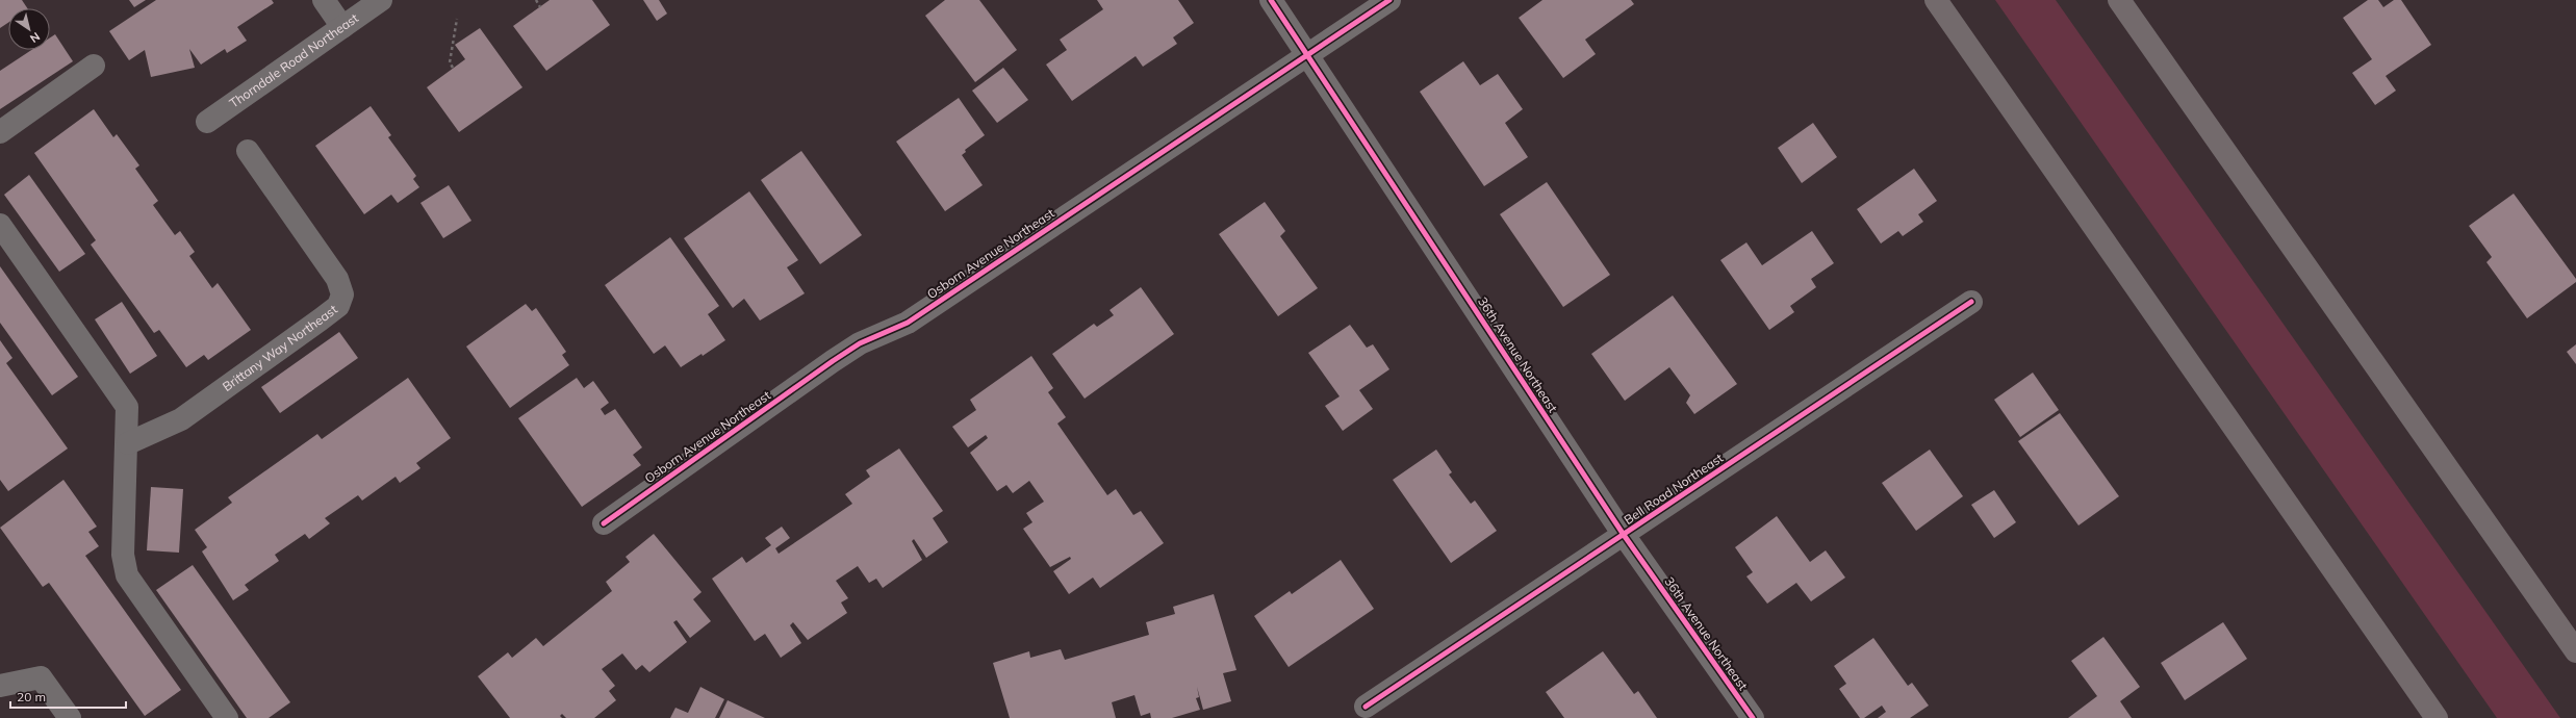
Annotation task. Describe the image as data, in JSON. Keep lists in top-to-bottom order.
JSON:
{
  "streets": {
    "street": [
      "Thorndale Road Northeast",
      "Osborn Avenue Northeast",
      "Brittany Way Northeast",
      "36th Avenue Northeast",
      "Bell Road Northeast"
    ]
  },
  "crossings": [
    ["Osborn Avenue Northeast", "36th Avenue Northeast"],
    ["36th Avenue Northeast", "Bell Road Northeast"]
  ],
  "scale_bar": "20 m",
  "north": "bottom right"
}
